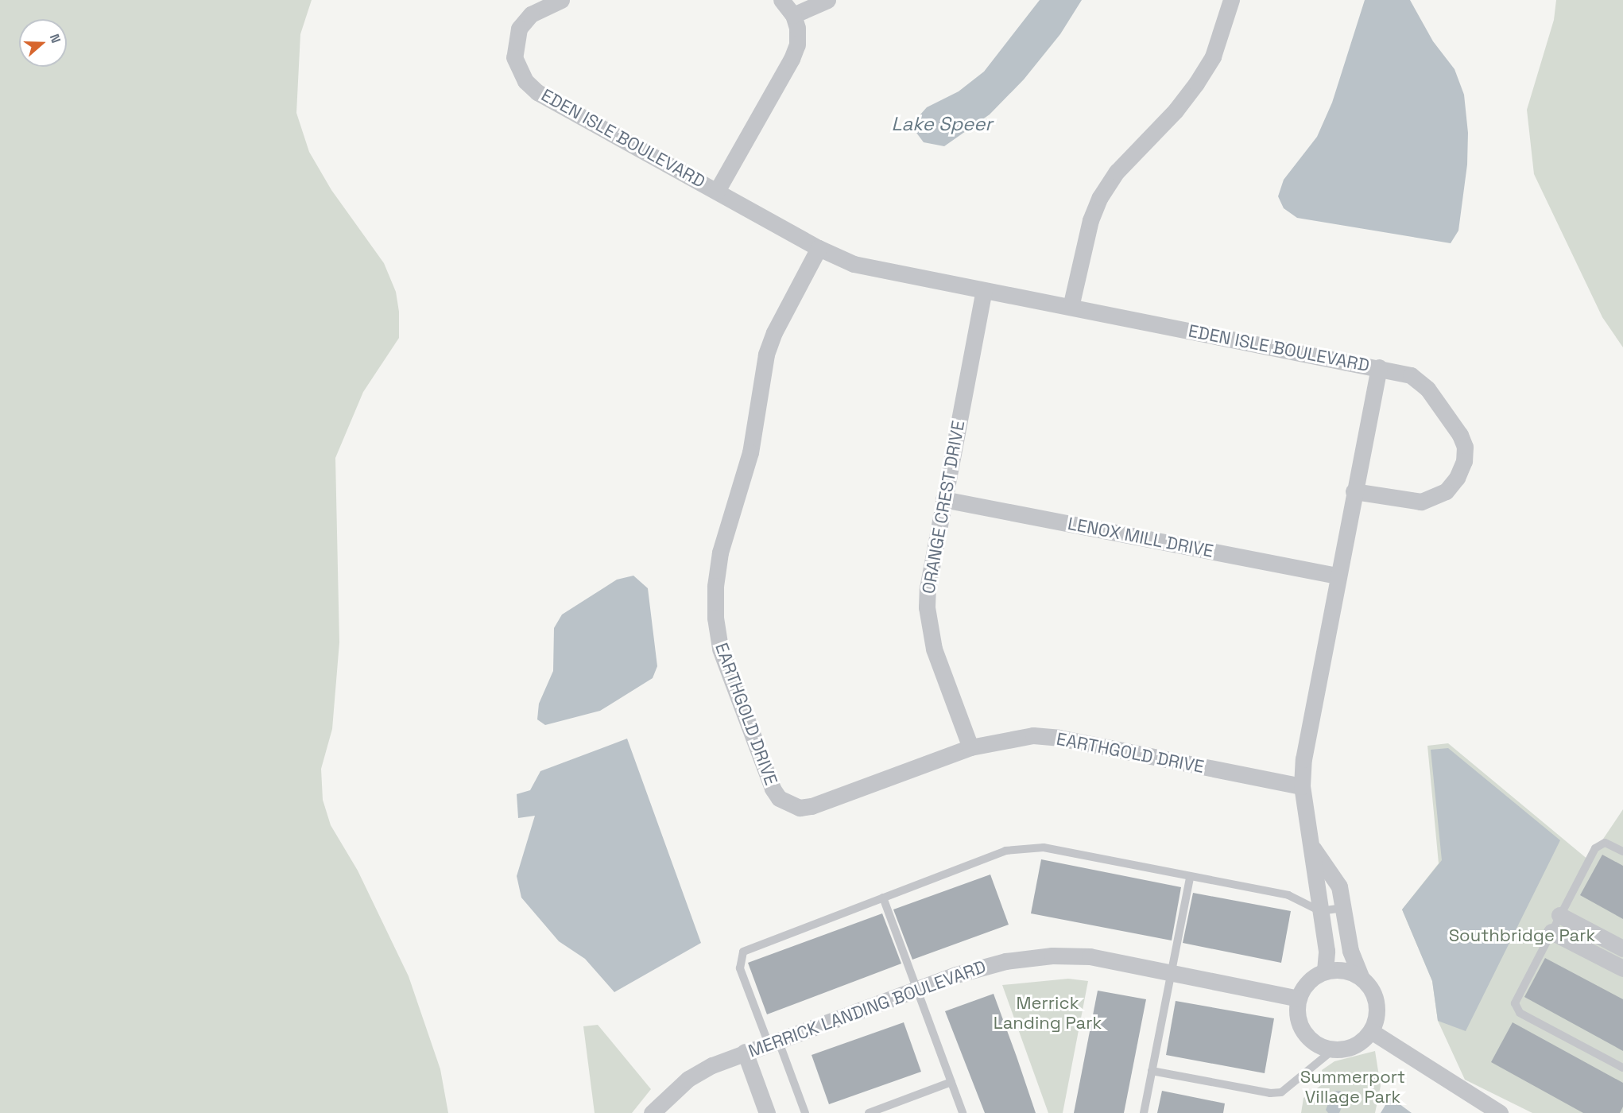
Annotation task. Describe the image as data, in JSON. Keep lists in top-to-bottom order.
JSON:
{
  "streets": {
    "street": [
      "EDEN ISLE BOULEVARD",
      "ORANGE CREST DRIVE",
      "LENOX MILL DRIVE",
      "EARTHGOLD DRIVE",
      "MERRICK LANDING BOULEVARD"
    ]
  },
  "crossings": [
    ["EDEN ISLE BOULEVARD", "ORANGE CREST DRIVE"],
    ["EDEN ISLE BOULEVARD", "LENOX MILL DRIVE"],
    ["EDEN ISLE BOULEVARD", "EARTHGOLD DRIVE"],
    ["EDEN ISLE BOULEVARD", "MERRICK LANDING BOULEVARD"],
    ["ORANGE CREST DRIVE", "LENOX MILL DRIVE"],
    ["ORANGE CREST DRIVE", "EARTHGOLD DRIVE"]
  ],
  "water": ["Lake Speer"],
  "parks": ["Southbridge Park", "Merrick Landing Park", "Summerport Village Park"],
  "north": "right"
}
